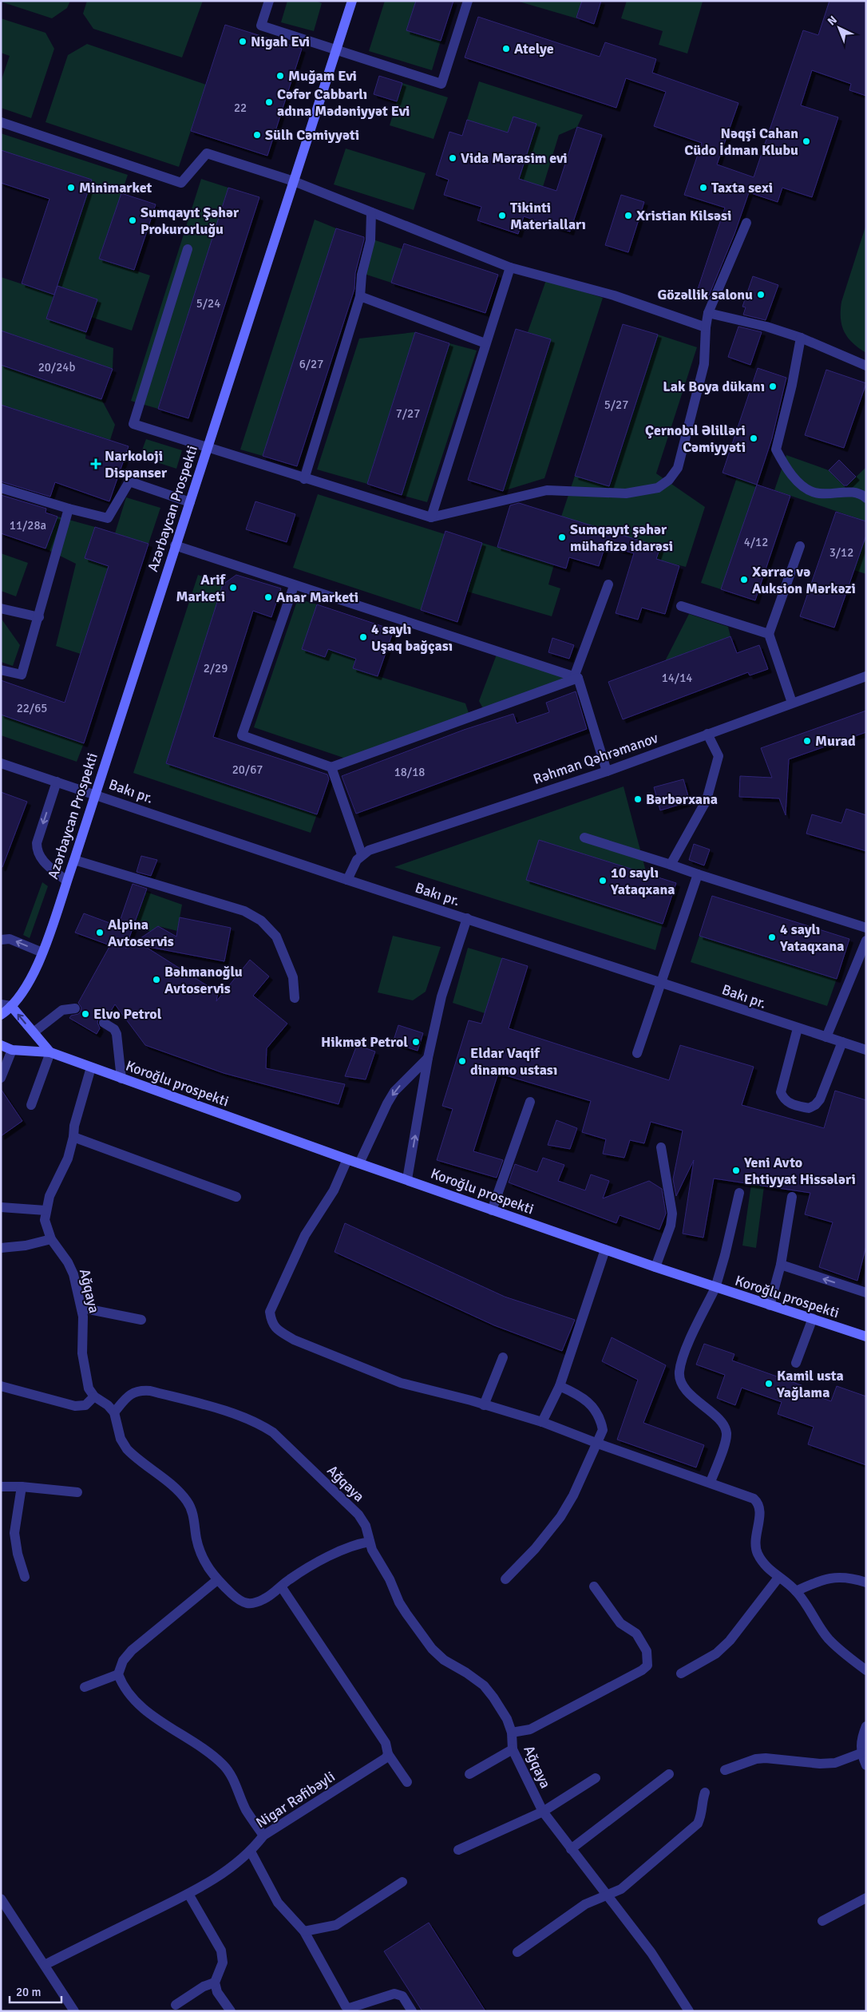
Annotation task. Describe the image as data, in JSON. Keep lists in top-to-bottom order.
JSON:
{
  "streets": {
    "street": [
      "Azərbaycan Prospekti",
      "Rəhman Qəhrəmanov",
      "Bakı pr.",
      "Koroğlu prospekti",
      "Ağqaya",
      "Nigar Rəfibəyli"
    ]
  },
  "crossings": [
    ["Azərbaycan Prospekti", "Bakı pr."],
    ["Koroğlu prospekti", "Ağqaya"]
  ],
  "places": {
    "other": [
      "Nigah Evi",
      "Atelye",
      "Muğam Evi",
      "Cəfər Cabbarlı adına Mədəniyyət Evi",
      "Sülh Cəmiyyəti",
      "Nəqşi Cahan Cüdo İdman Klubu",
      "Vida Mərasim evi",
      "Minimarket",
      "Taxta sexi",
      "Tikinti Materialları",
      "Xristian Kilsəsi",
      "Sumqayıt Şəhər Prokurorluğu",
      "Gözəllik salonu",
      "Lak Boya dükanı",
      "Çernobıl Əlilləri Cəmiyyəti",
      "Sumqayıt şəhər mühafizə idarəsi",
      "Xərrac və Auksion Mərkəzi",
      "Arif Marketi",
      "Anar Marketi",
      "4 saylı Uşaq bağçası",
      "Murad",
      "Bərbərxana",
      "10 saylı Yataqxana",
      "Alpina Avtoservis",
      "4 saylı Yataqxana",
      "Bəhmanoğlu Avtoservis",
      "Elvo Petrol",
      "Hikmət Petrol",
      "Eldar Vaqif dinamo ustası",
      "Yeni Avto Ehtiyyat Hissələri",
      "Kamil usta Yağlama"
    ],
    "health": ["Narkoloji Dispanser"]
  },
  "house_numbers": [
    "22",
    "5/24",
    "6/27",
    "20/24b",
    "5/27",
    "7/27",
    "11/28a",
    "4/12",
    "3/12",
    "2/29",
    "14/14",
    "22/65",
    "20/67",
    "18/18"
  ],
  "scale_bar": "20 m",
  "north": "top left"
}
